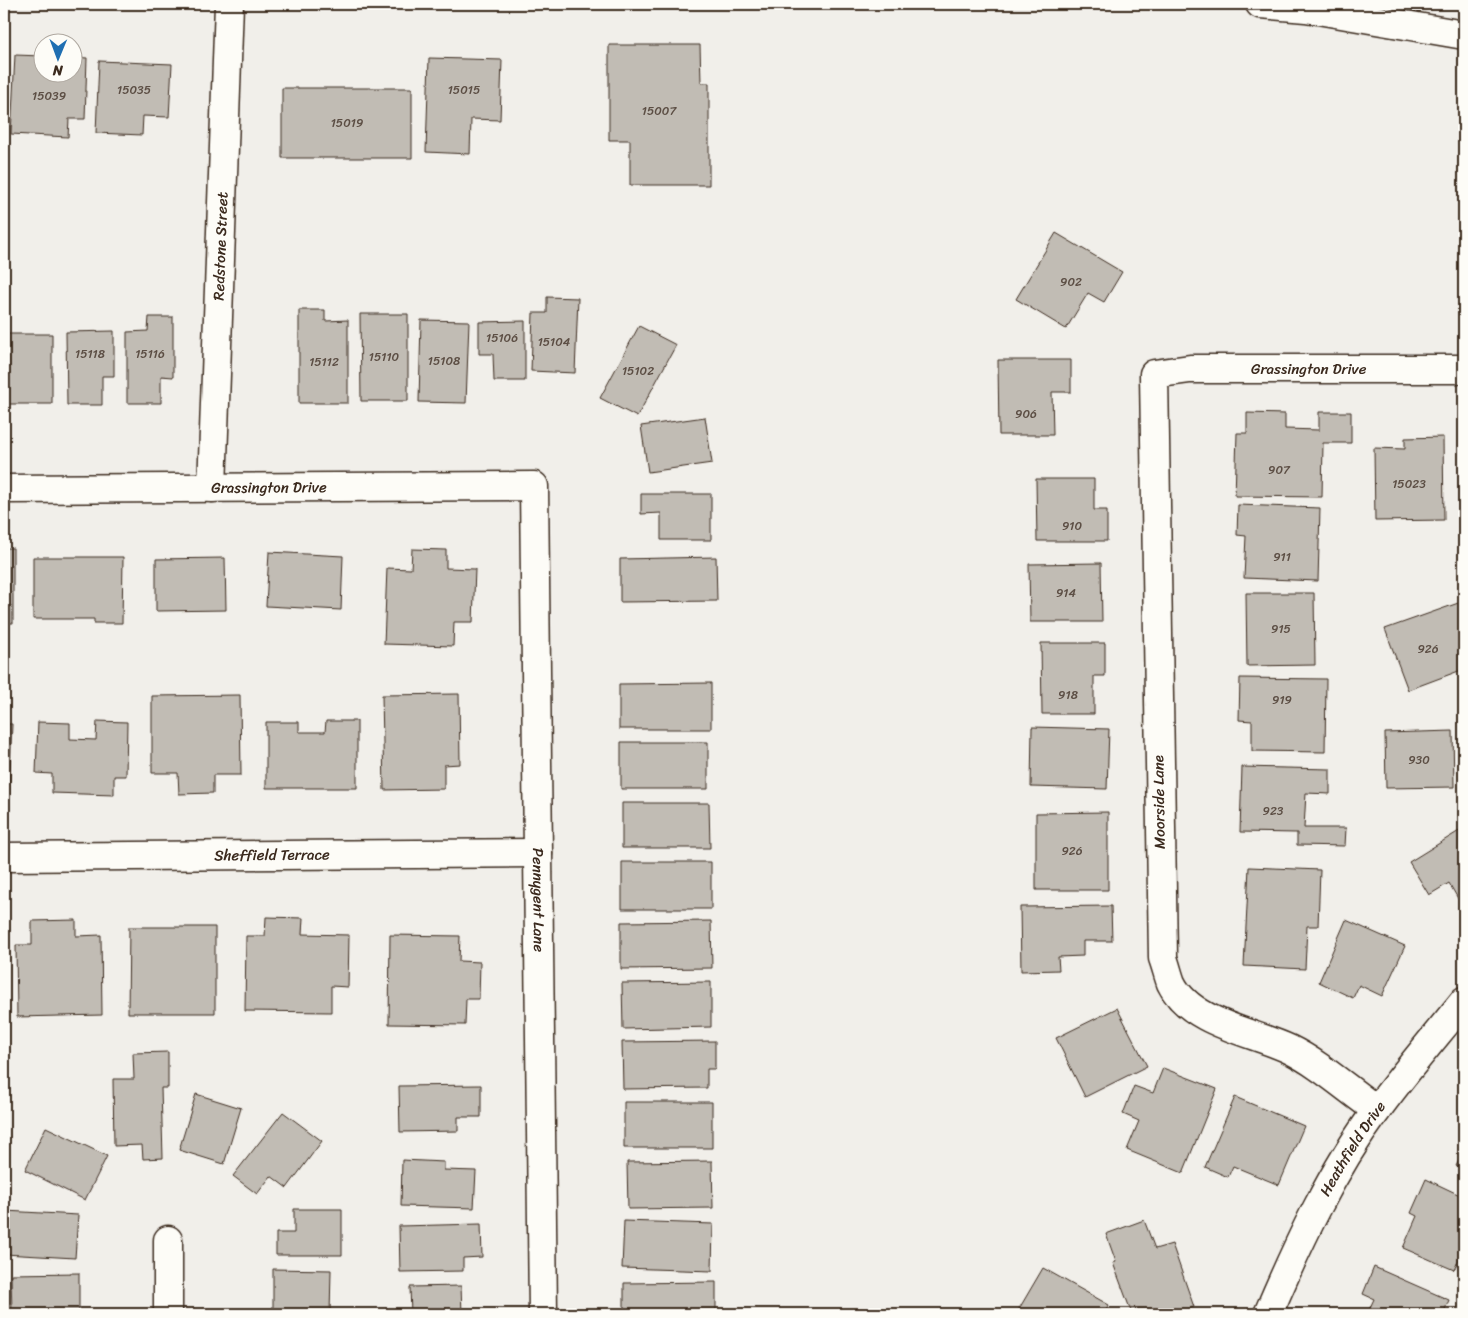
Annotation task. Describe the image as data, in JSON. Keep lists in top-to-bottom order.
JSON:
{
  "streets": {
    "street": [
      "Redstone Street",
      "Grassington Drive",
      "Moorside Lane",
      "Sheffield Terrace",
      "Pennygent Lane",
      "Heathfield Drive"
    ]
  },
  "crossings": [
    ["Redstone Street", "Grassington Drive"],
    ["Grassington Drive", "Moorside Lane"],
    ["Grassington Drive", "Pennygent Lane"],
    ["Moorside Lane", "Heathfield Drive"],
    ["Sheffield Terrace", "Pennygent Lane"]
  ],
  "house_numbers": [
    "15035",
    "15015",
    "15039",
    "15007",
    "15019",
    "902",
    "15106",
    "15104",
    "15118",
    "15116",
    "15110",
    "15108",
    "15112",
    "15102",
    "906",
    "907",
    "15023",
    "910",
    "911",
    "914",
    "915",
    "926",
    "918",
    "919",
    "930",
    "923",
    "926"
  ],
  "north": "bottom"
}
